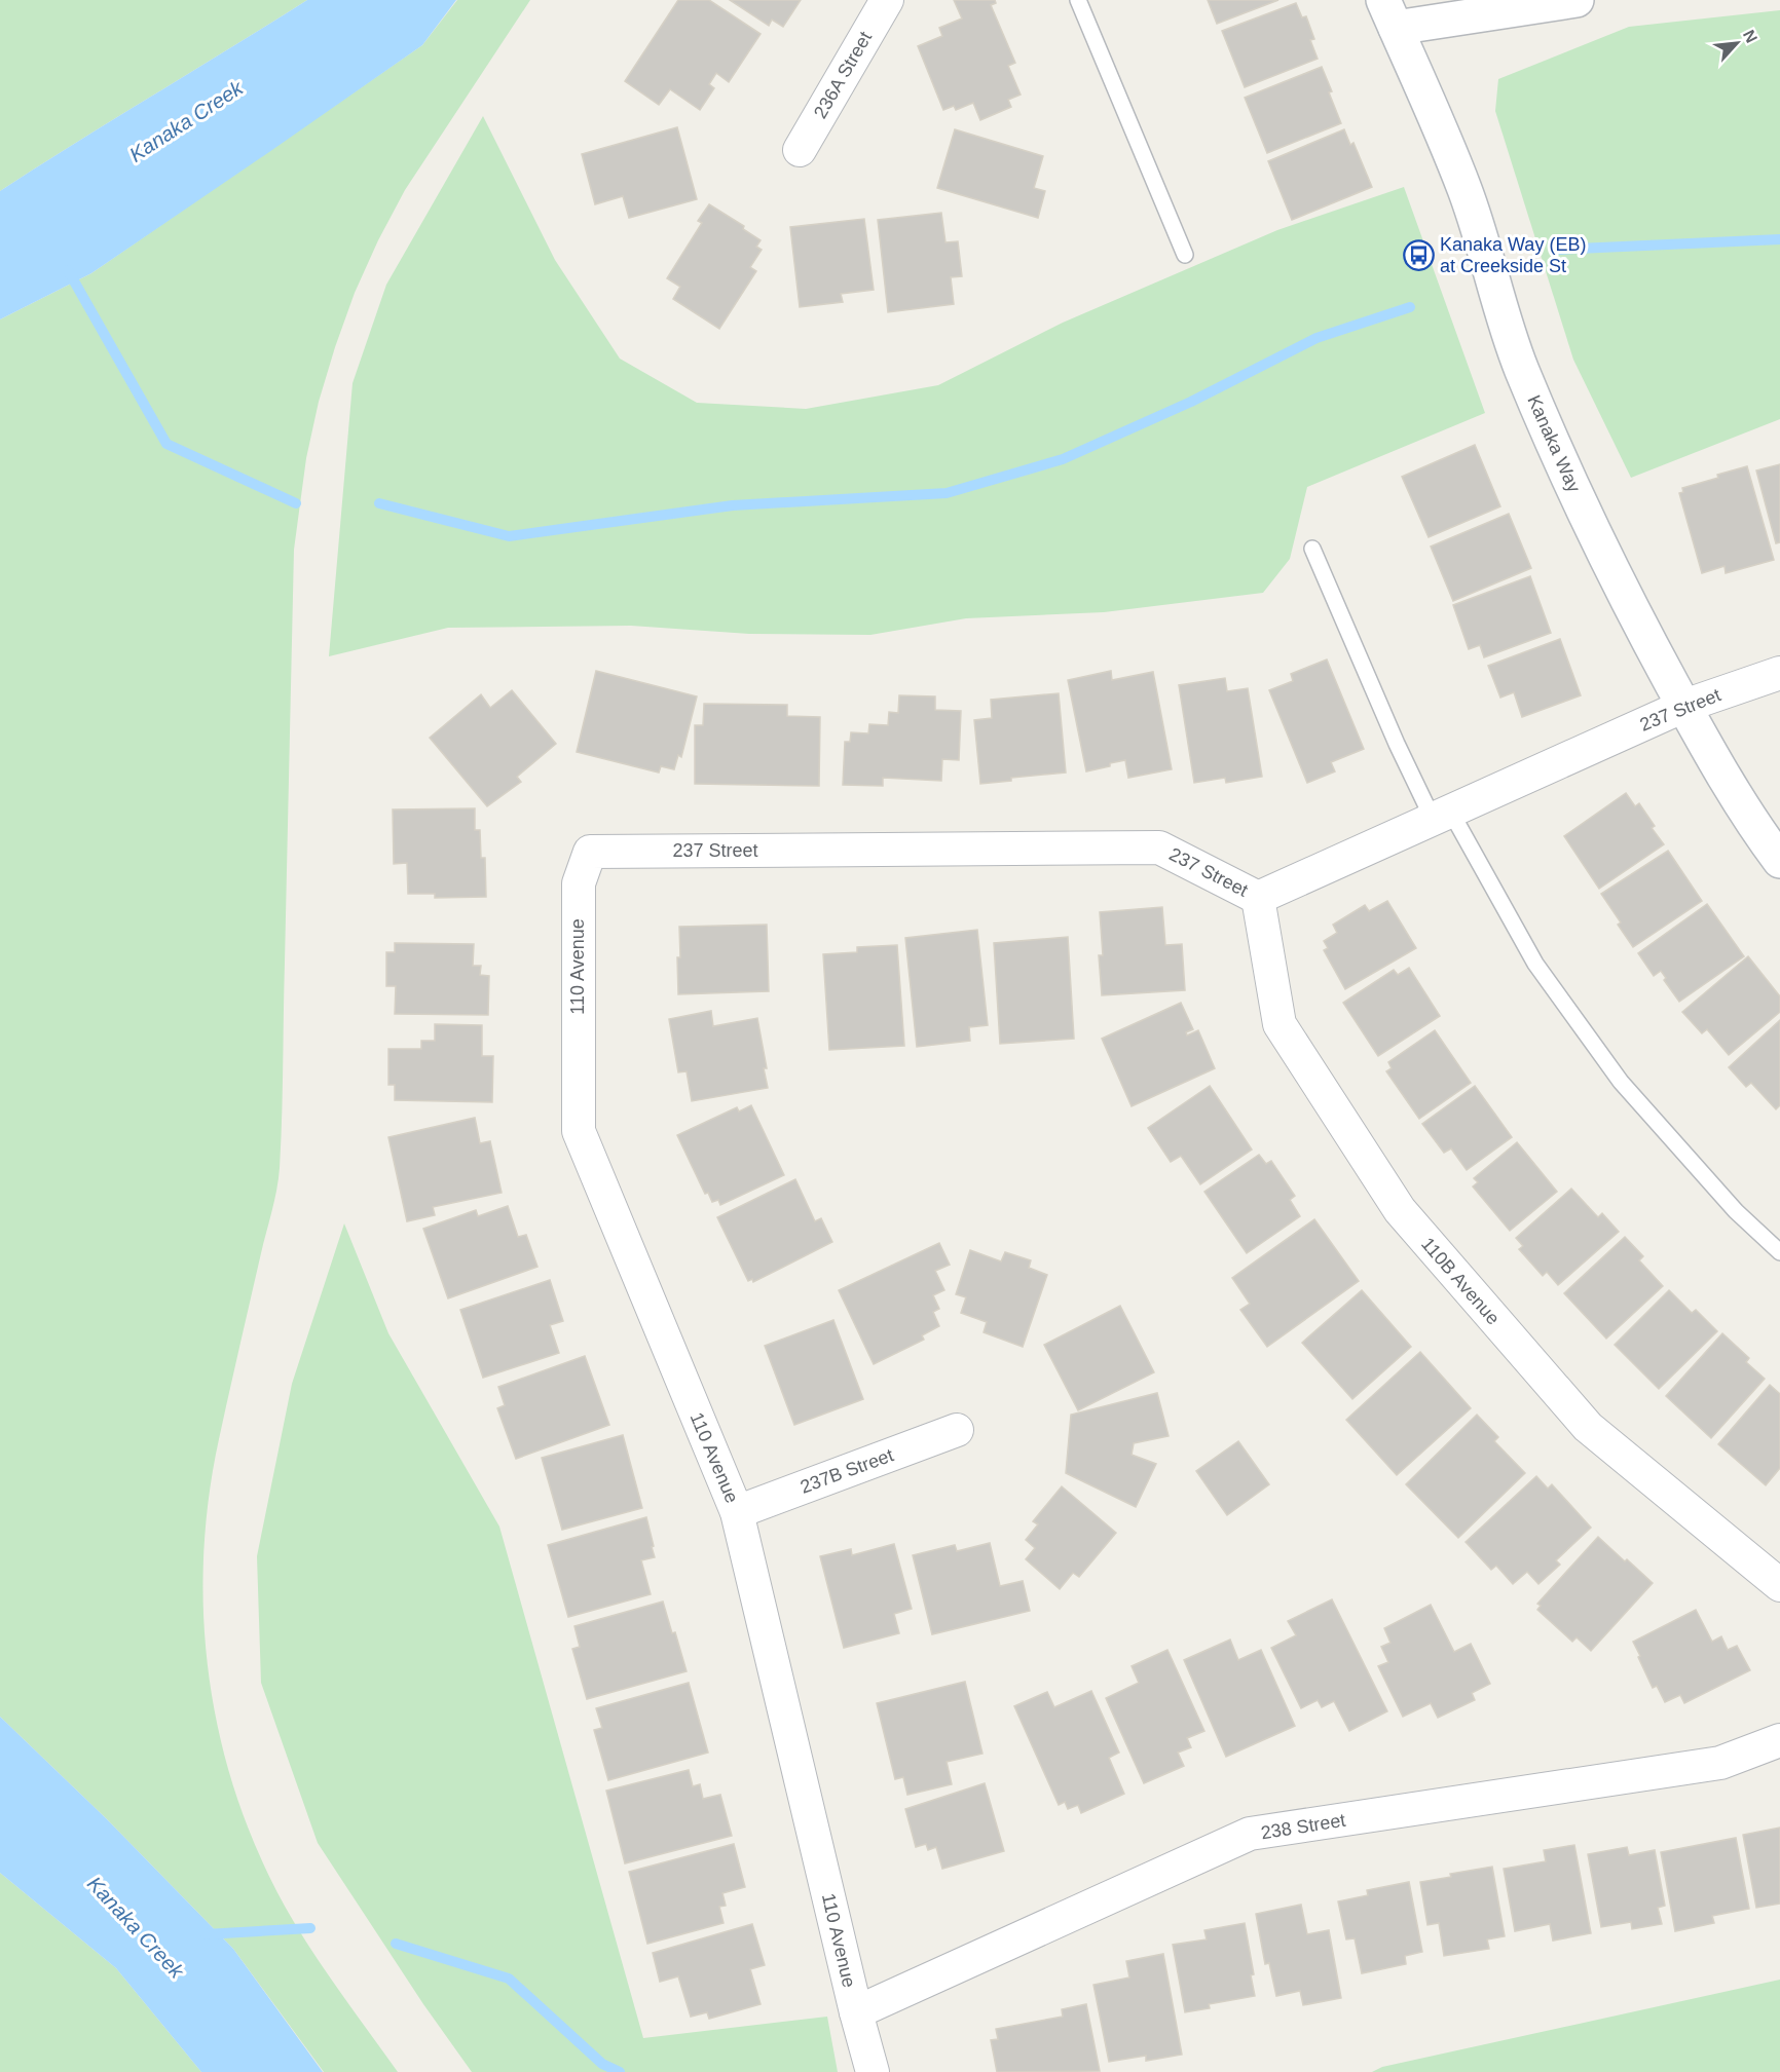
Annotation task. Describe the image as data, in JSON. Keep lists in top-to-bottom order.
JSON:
{
  "streets": {
    "main road": ["Kanaka Way"],
    "street": [
      "236A Street",
      "237 Street",
      "110 Avenue",
      "110B Avenue",
      "237B Street",
      "238 Street"
    ]
  },
  "crossings": [
    ["Kanaka Way", "237 Street"],
    ["237 Street", "110 Avenue"],
    ["237 Street", "110B Avenue"],
    ["110 Avenue", "237B Street"],
    ["110 Avenue", "238 Street"]
  ],
  "water": ["Kanaka Creek"],
  "places": {
    "bus stop": ["Kanaka Way (EB) at Creekside St"]
  },
  "north": "top right"
}
